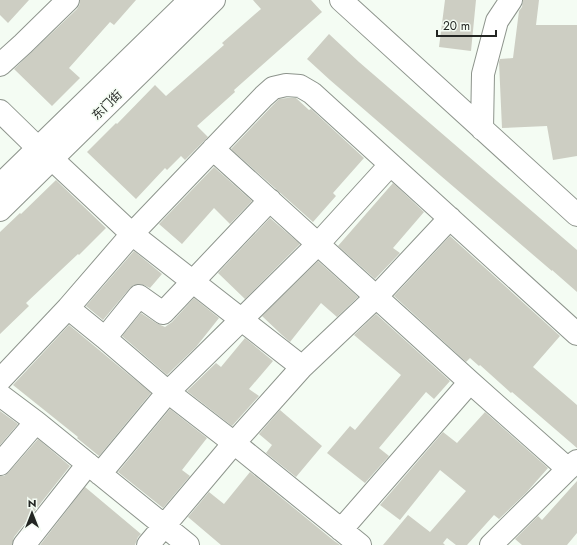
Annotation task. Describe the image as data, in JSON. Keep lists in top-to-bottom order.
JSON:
{
  "streets": {
    "street": ["东门街"]
  },
  "scale_bar": "20 m",
  "north": "top"
}
